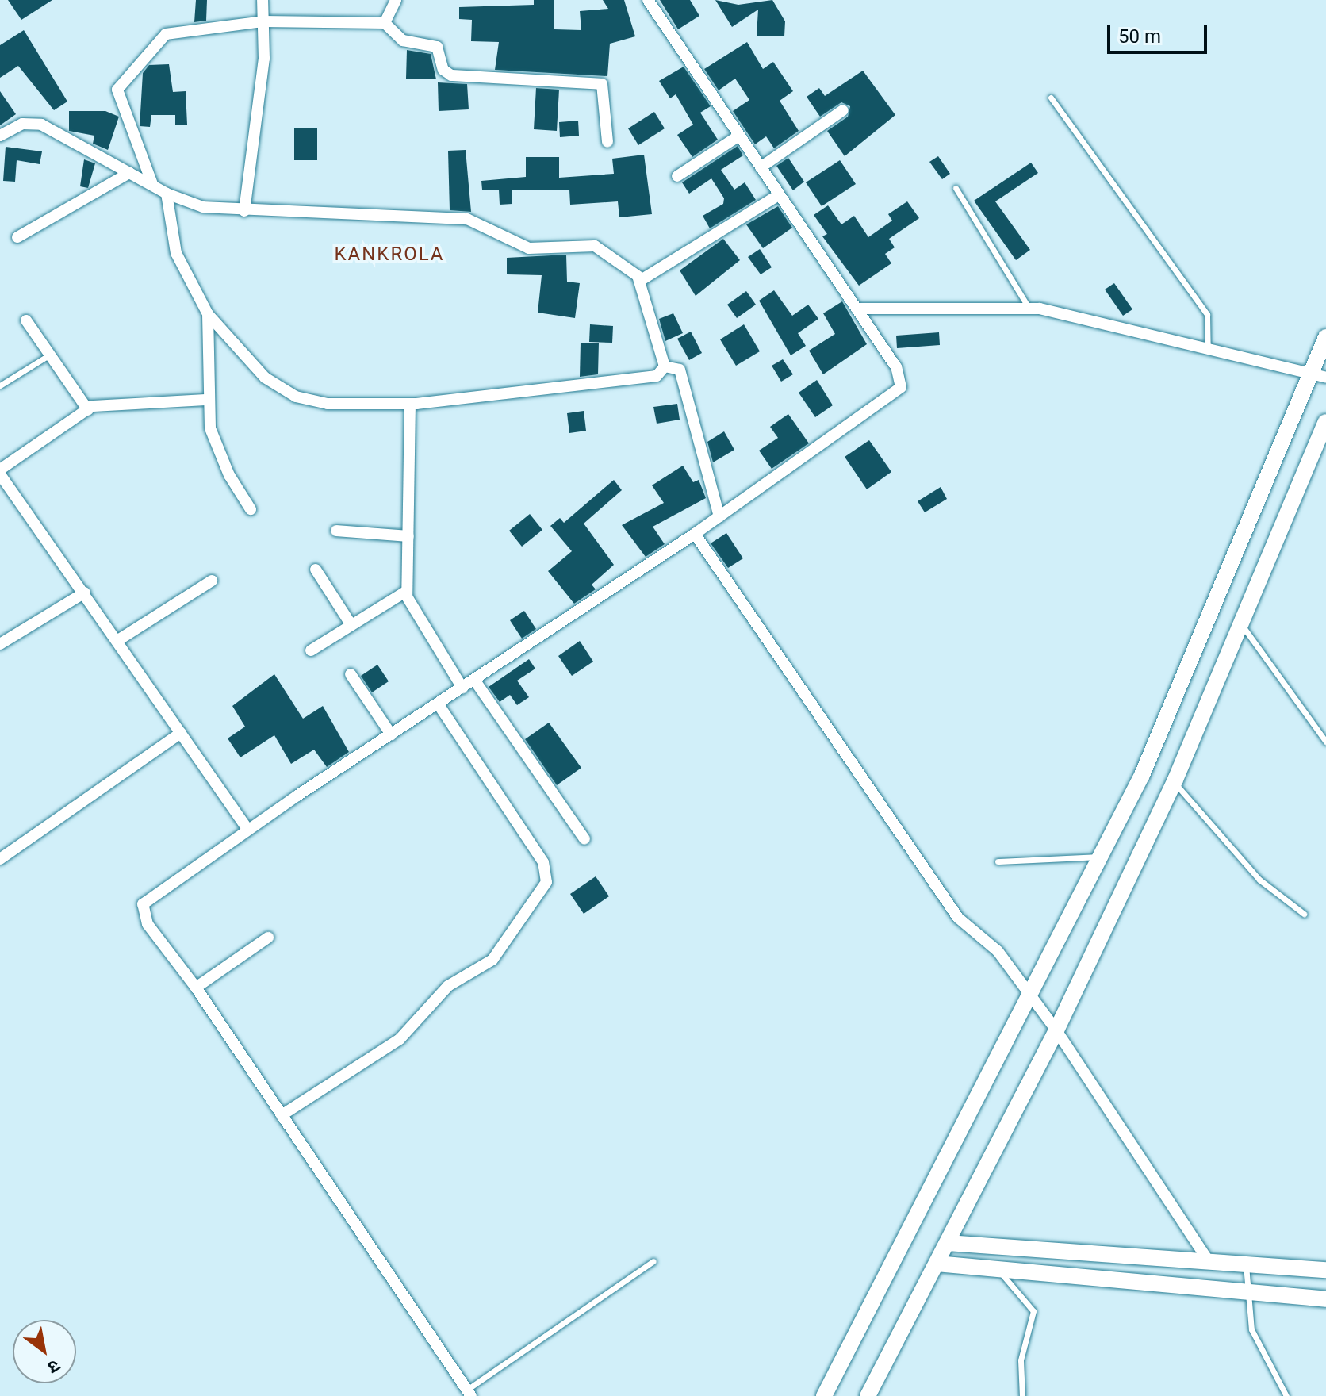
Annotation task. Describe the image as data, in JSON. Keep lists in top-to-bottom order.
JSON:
{
  "districts": ["KANKROLA"],
  "scale_bar": "50 m",
  "north": "bottom right"
}
